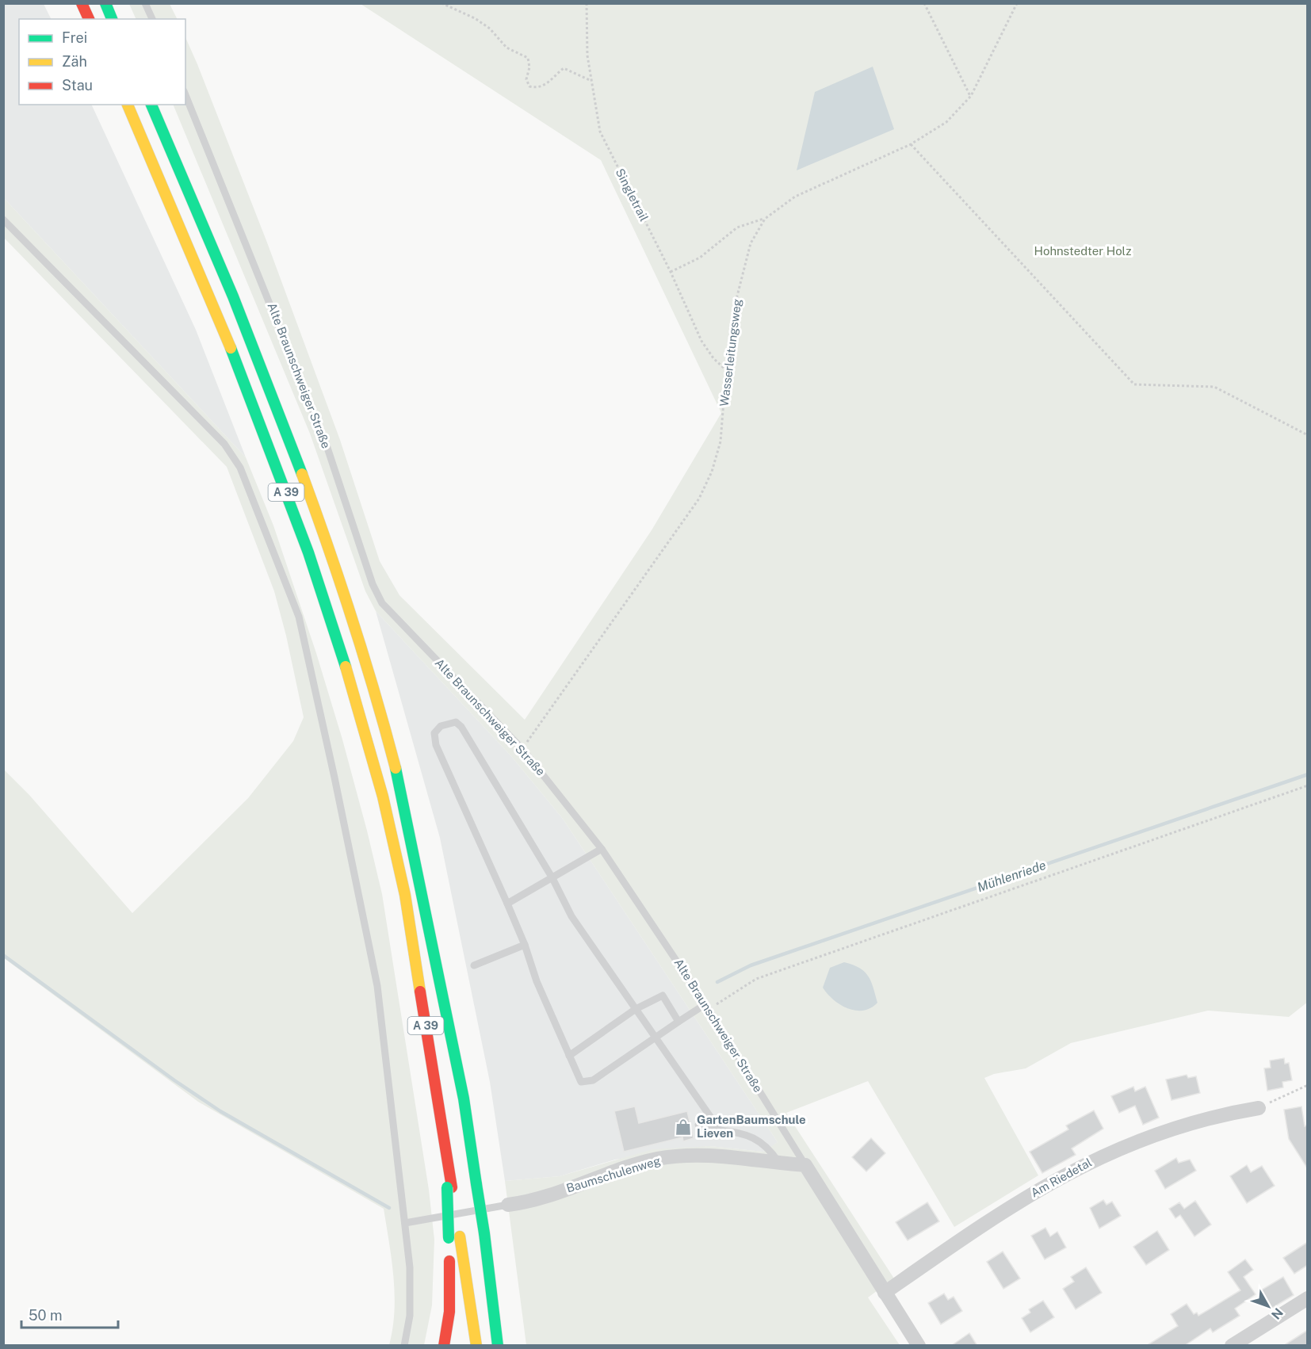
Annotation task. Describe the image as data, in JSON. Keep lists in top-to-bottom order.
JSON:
{
  "streets": {
    "highway": ["A 39"],
    "street": ["Alte Braunschweiger Straße", "Baumschulenweg", "Am Riedetal"],
    "path": ["Singletrail", "Wasserleitungsweg"]
  },
  "crossings": [
    ["Singletrail", "Wasserleitungsweg"],
    ["Wasserleitungsweg", "Alte Braunschweiger Straße"],
    ["Alte Braunschweiger Straße", "Baumschulenweg"],
    ["Alte Braunschweiger Straße", "Am Riedetal"]
  ],
  "water": ["Mühlenriede"],
  "parks": ["Hohnstedter Holz"],
  "places": {
    "shop": ["GartenBaumschule Lieven"]
  },
  "legend": ["Frei", "Zäh", "Stau"],
  "scale_bar": "50 m",
  "north": "bottom right"
}
